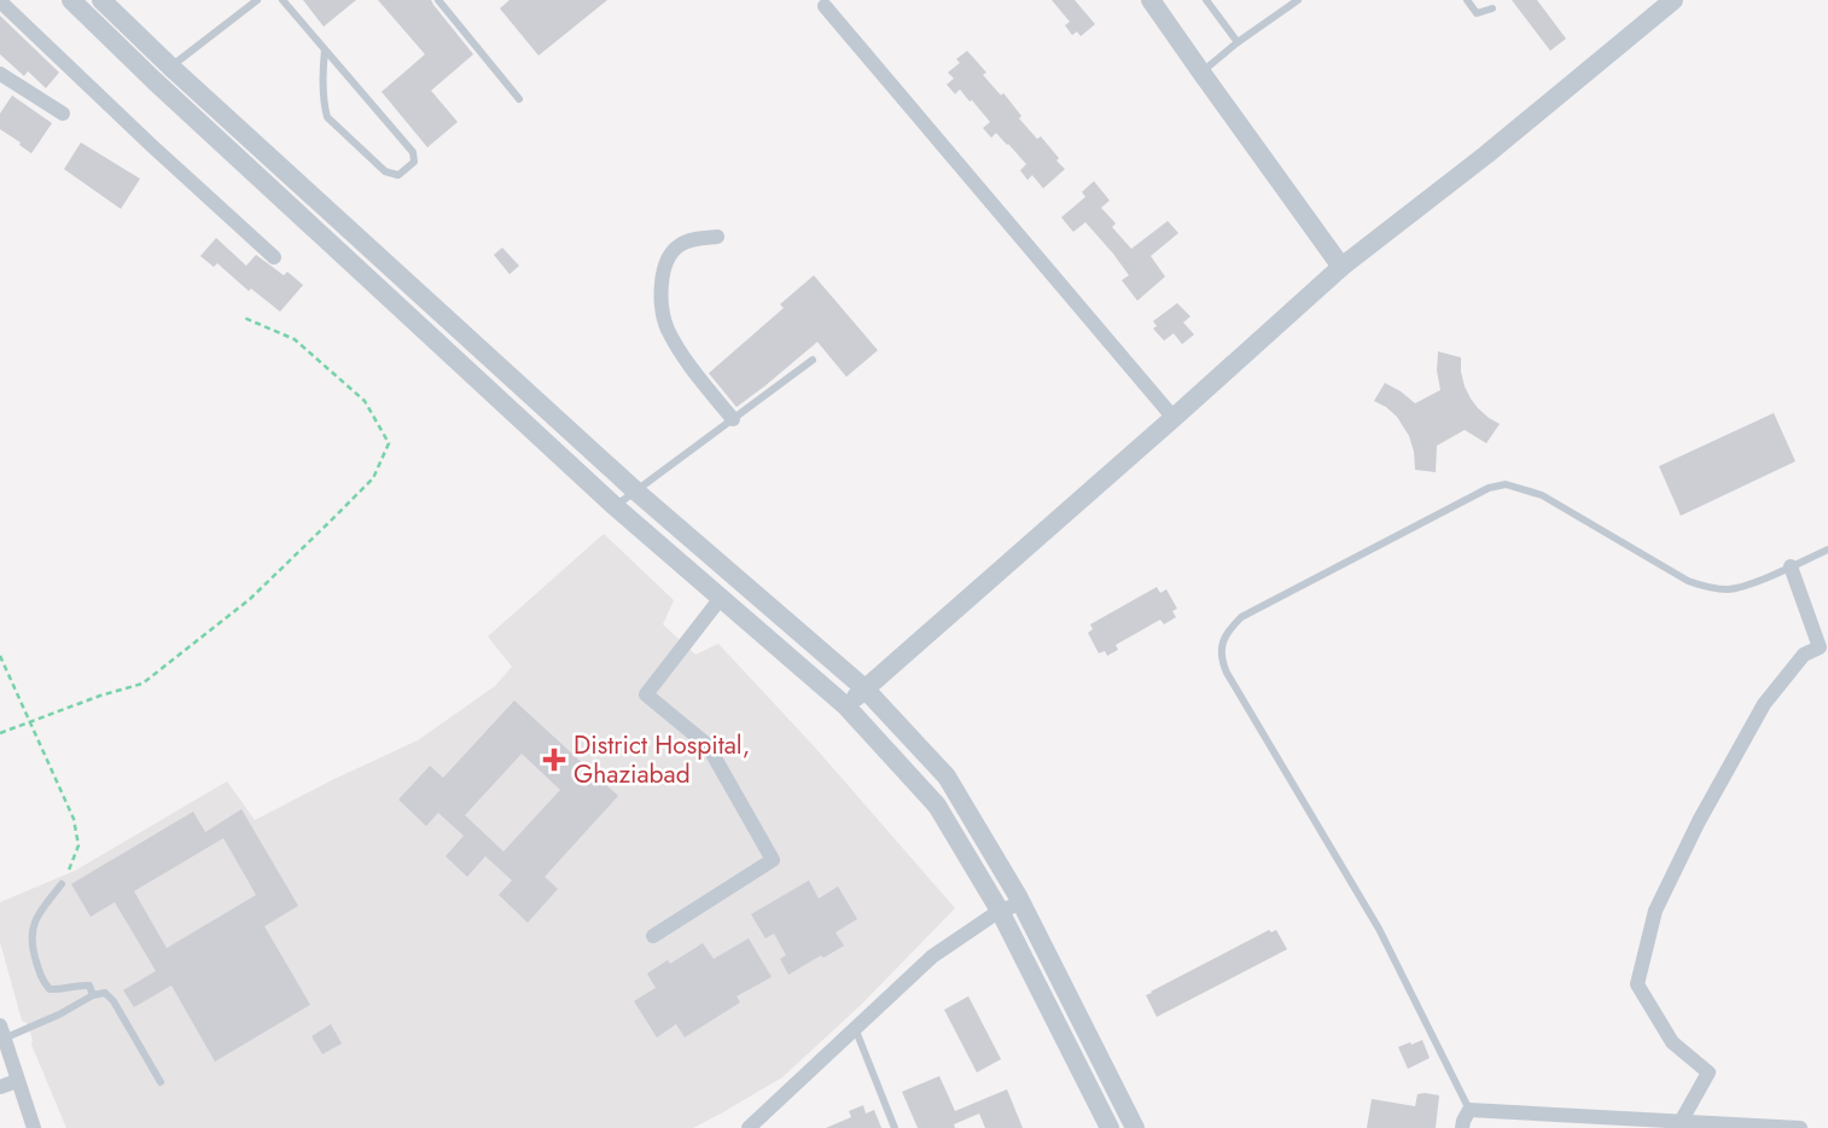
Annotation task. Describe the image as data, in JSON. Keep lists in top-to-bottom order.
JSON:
{
  "places": {
    "health": ["District Hospital, Ghaziabad"]
  }
}
